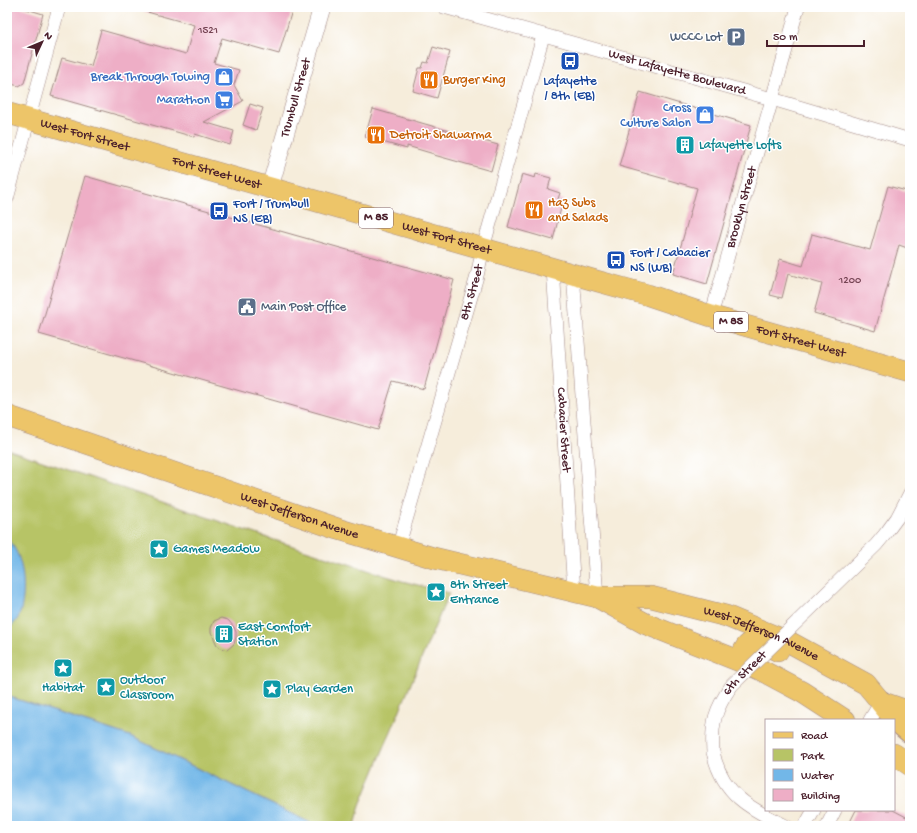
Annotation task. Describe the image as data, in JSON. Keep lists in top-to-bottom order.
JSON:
{
  "streets": {
    "main road": [
      "West Fort Street",
      "Fort Street West",
      "M 85",
      "West Jefferson Avenue"
    ],
    "street": [
      "West Lafayette Boulevard",
      "Trumbull Street",
      "Brooklyn Street",
      "8th Street",
      "Cabacier Street",
      "6th Street"
    ]
  },
  "crossings": [
    ["West Lafayette Boulevard", "Brooklyn Street"],
    ["West Lafayette Boulevard", "8th Street"],
    ["Trumbull Street", "West Fort Street"],
    ["Trumbull Street", "Fort Street West"],
    ["West Fort Street", "Fort Street West"],
    ["West Fort Street", "8th Street"],
    ["West Fort Street", "Cabacier Street"],
    ["Fort Street West", "Brooklyn Street"],
    ["Fort Street West", "Cabacier Street"],
    ["8th Street", "West Jefferson Avenue"],
    ["Cabacier Street", "West Jefferson Avenue"]
  ],
  "places": {
    "parking": ["WCCC Lot"],
    "bus stop": ["Lafayette / 8th (EB)", "Fort / Trumbull NS (EB)", "Fort / Cabacier NS (WB)"],
    "shop": ["Break Through Towing", "Cross Culture Salon"],
    "restaurant": ["Burger King", "Detroit Shawarma", "Haz Subs and Salads"],
    "supermarket": ["Marathon"],
    "building": ["Lafayette Lofts", "East Comfort Station"],
    "public building": ["Main Post Office"],
    "place": [
      "Games Meadow",
      "8th Street Entrance",
      "Habitat",
      "Outdoor Classroom",
      "Play Garden"
    ]
  },
  "house_numbers": ["1521", "1200"],
  "legend": [
    "Road",
    "Park",
    "Water",
    "Building"
  ],
  "scale_bar": "50 m",
  "north": "top right"
}
